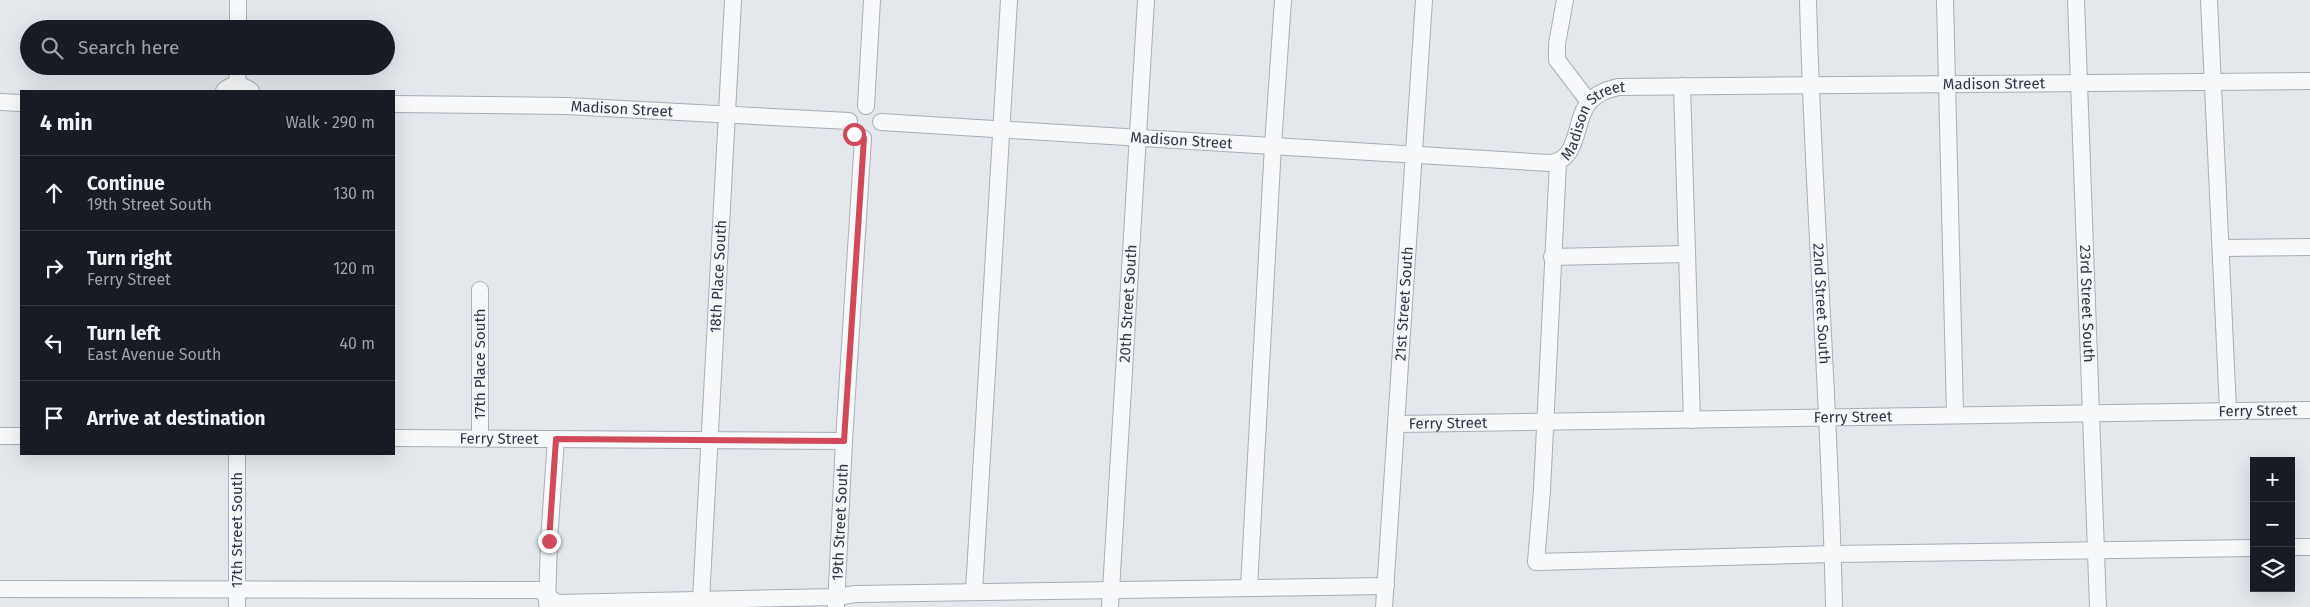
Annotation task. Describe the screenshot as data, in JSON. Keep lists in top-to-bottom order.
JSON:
{
  "streets": {
    "street": [
      "Madison Street",
      "18th Place South",
      "22nd Street South",
      "20th Street South",
      "21st Street South",
      "23rd Street South",
      "17th Place South",
      "Ferry Street",
      "19th Street South",
      "17th Street South"
    ]
  },
  "crossings": [
    ["Madison Street", "18th Place South"],
    ["Madison Street", "22nd Street South"],
    ["Madison Street", "20th Street South"],
    ["Madison Street", "21st Street South"],
    ["Madison Street", "23rd Street South"],
    ["Madison Street", "19th Street South"],
    ["18th Place South", "Ferry Street"],
    ["22nd Street South", "Ferry Street"],
    ["21st Street South", "Ferry Street"],
    ["23rd Street South", "Ferry Street"],
    ["17th Place South", "Ferry Street"],
    ["Ferry Street", "19th Street South"]
  ],
  "page": {
    "search": "Search here",
    "heading": ["4 min", "Walk · 290 m"],
    "list": [
      ["Continue", "19th Street South", "130 m"],
      ["Turn right", "Ferry Street", "120 m"],
      ["Turn left", "East Avenue South", "40 m"],
      "Arrive at destination"
    ],
    "map_buttons": ["+", "−"]
  }
}
